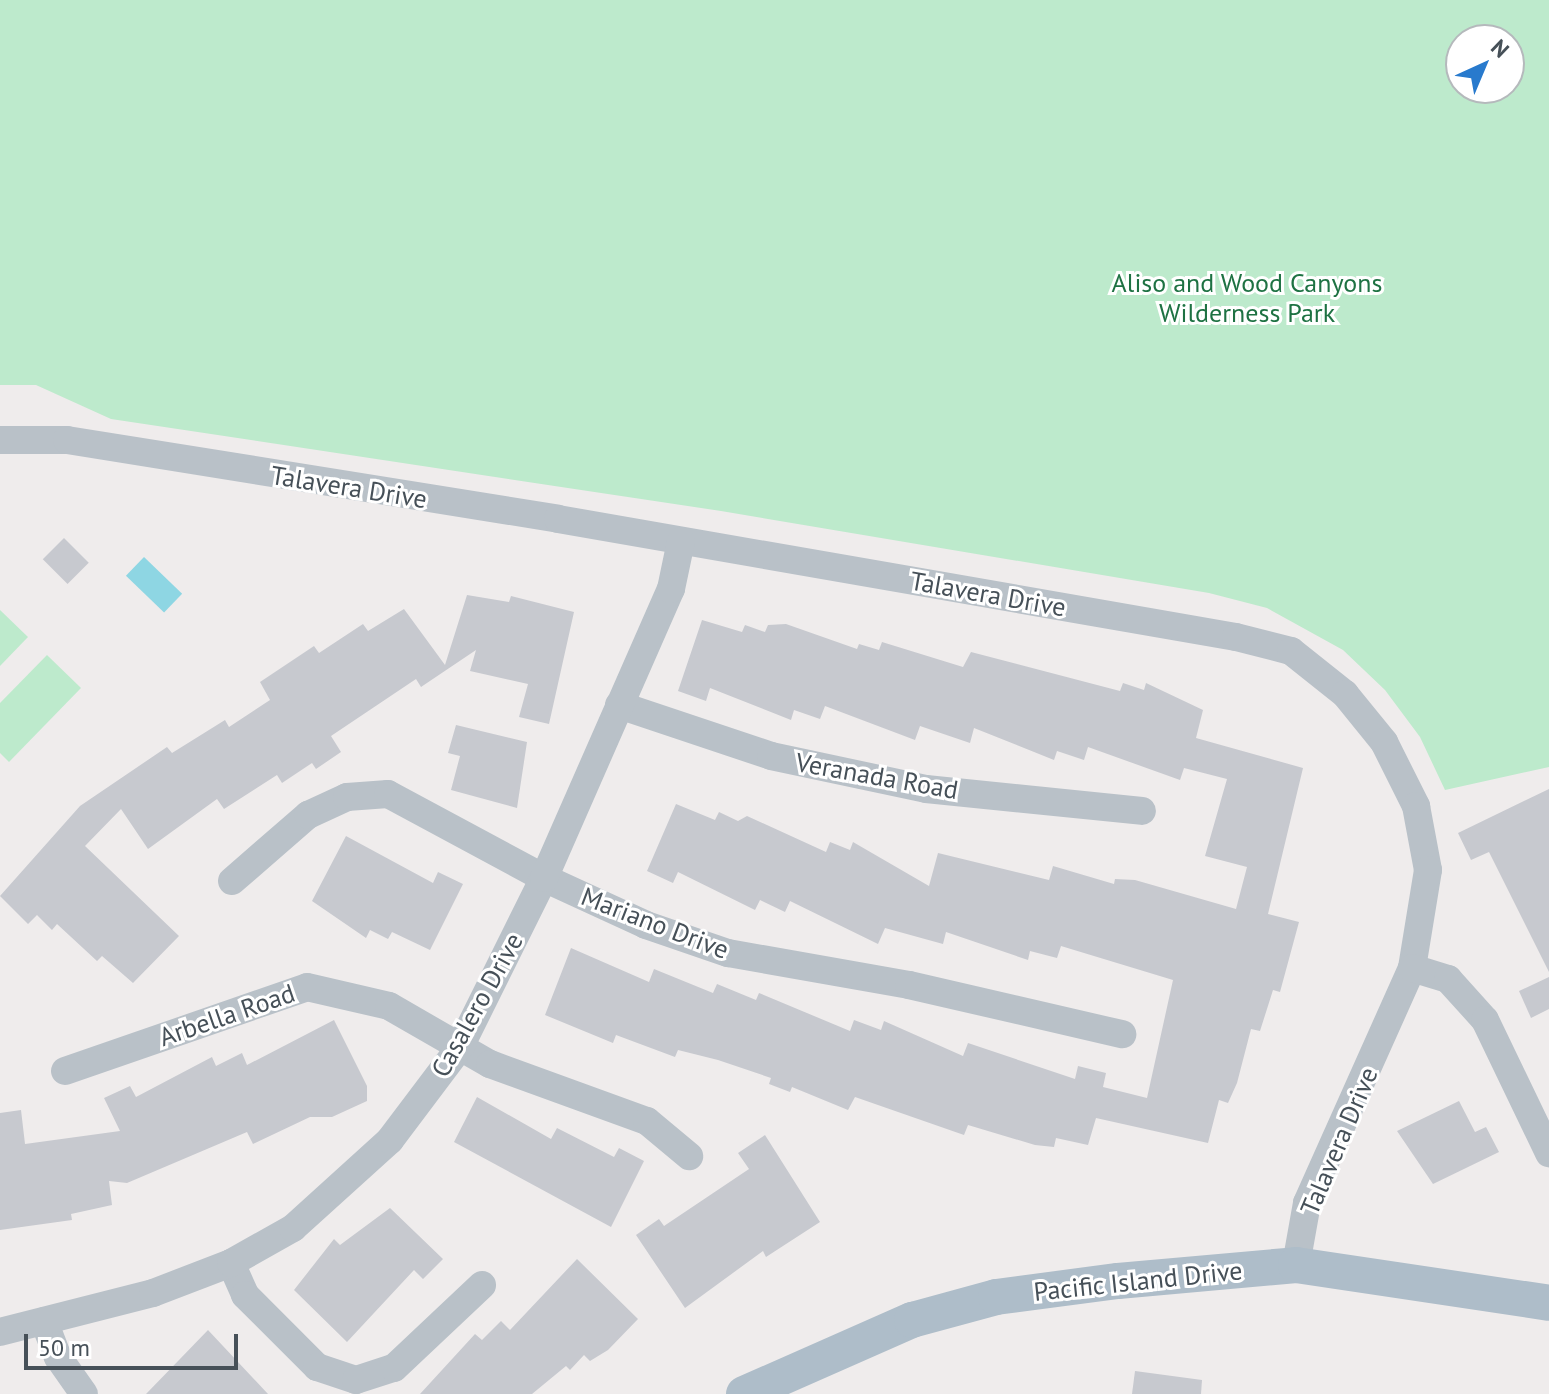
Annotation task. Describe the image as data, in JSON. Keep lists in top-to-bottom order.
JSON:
{
  "streets": {
    "main road": ["Pacific Island Drive"],
    "street": [
      "Talavera Drive",
      "Veranada Road",
      "Mariano Drive",
      "Casalero Drive",
      "Arbella Road"
    ]
  },
  "crossings": [
    ["Talavera Drive", "Casalero Drive"],
    ["Talavera Drive", "Pacific Island Drive"],
    ["Veranada Road", "Casalero Drive"],
    ["Mariano Drive", "Casalero Drive"],
    ["Casalero Drive", "Arbella Road"]
  ],
  "parks": ["Aliso and Wood Canyons Wilderness Park"],
  "scale_bar": "50 m",
  "north": "top right"
}
